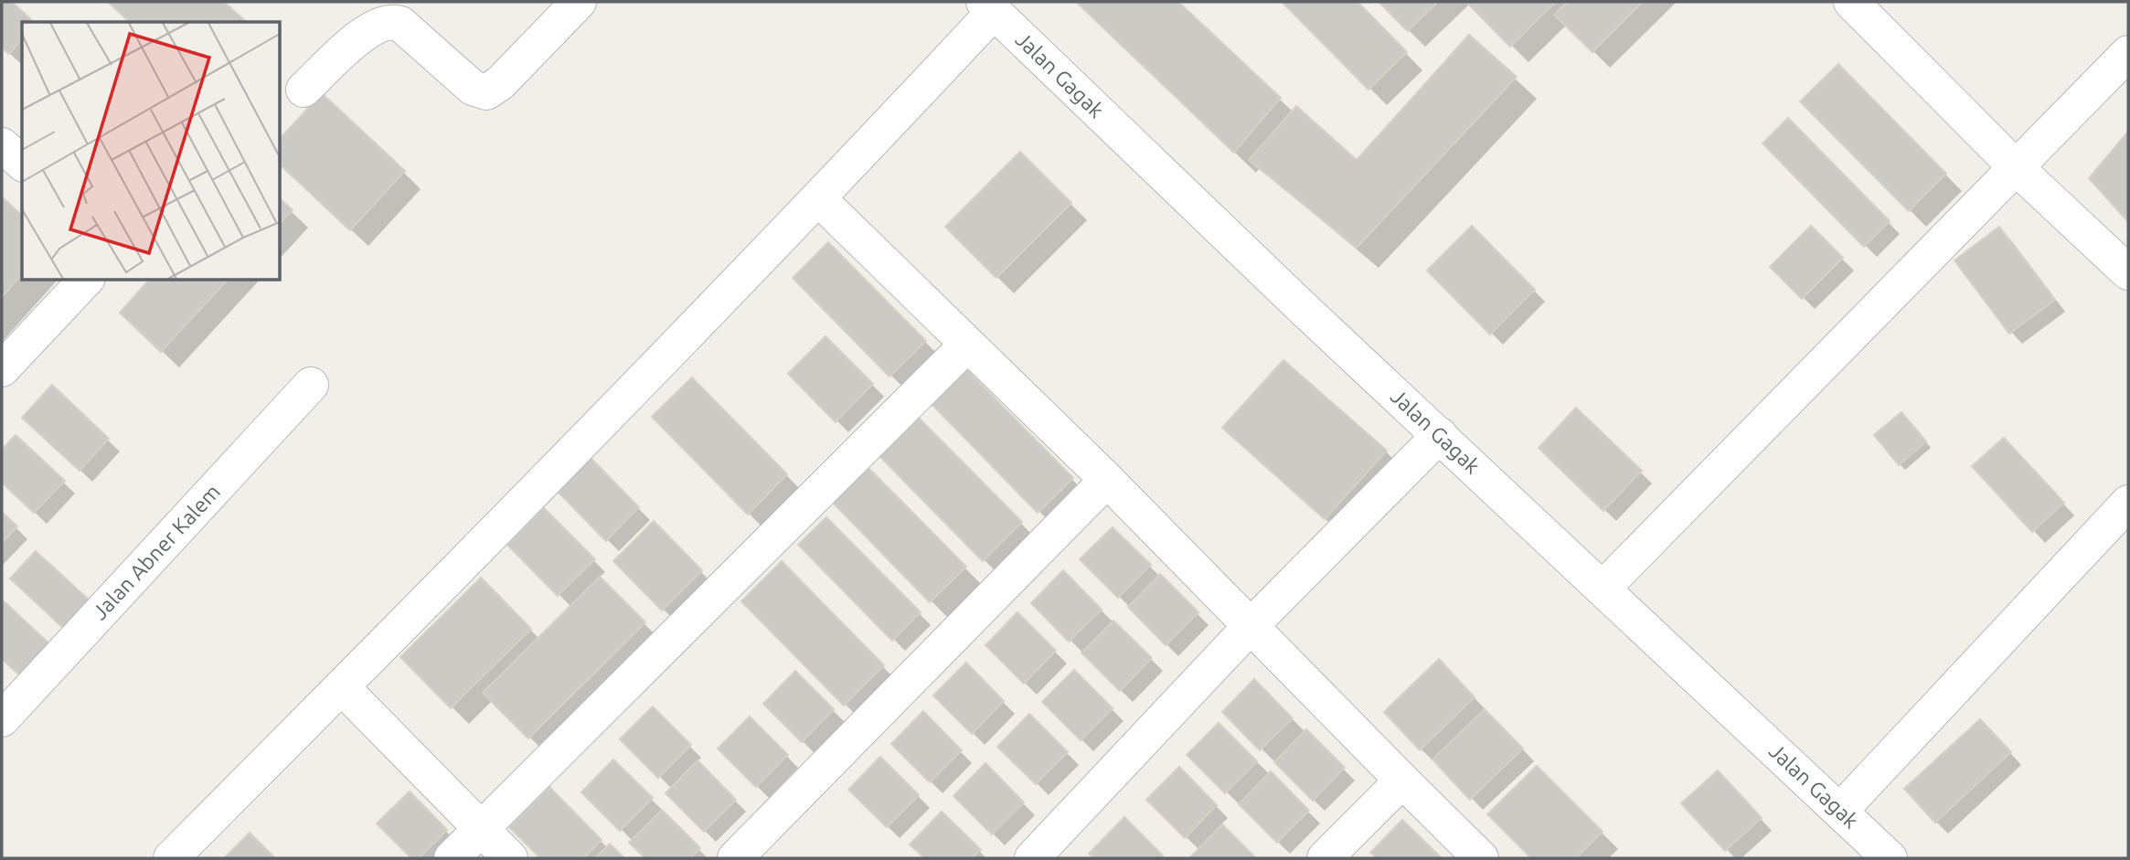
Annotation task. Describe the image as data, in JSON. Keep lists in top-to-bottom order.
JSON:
{
  "streets": {
    "street": ["Jalan Gagak", "Jalan Abner Kalem"]
  }
}
